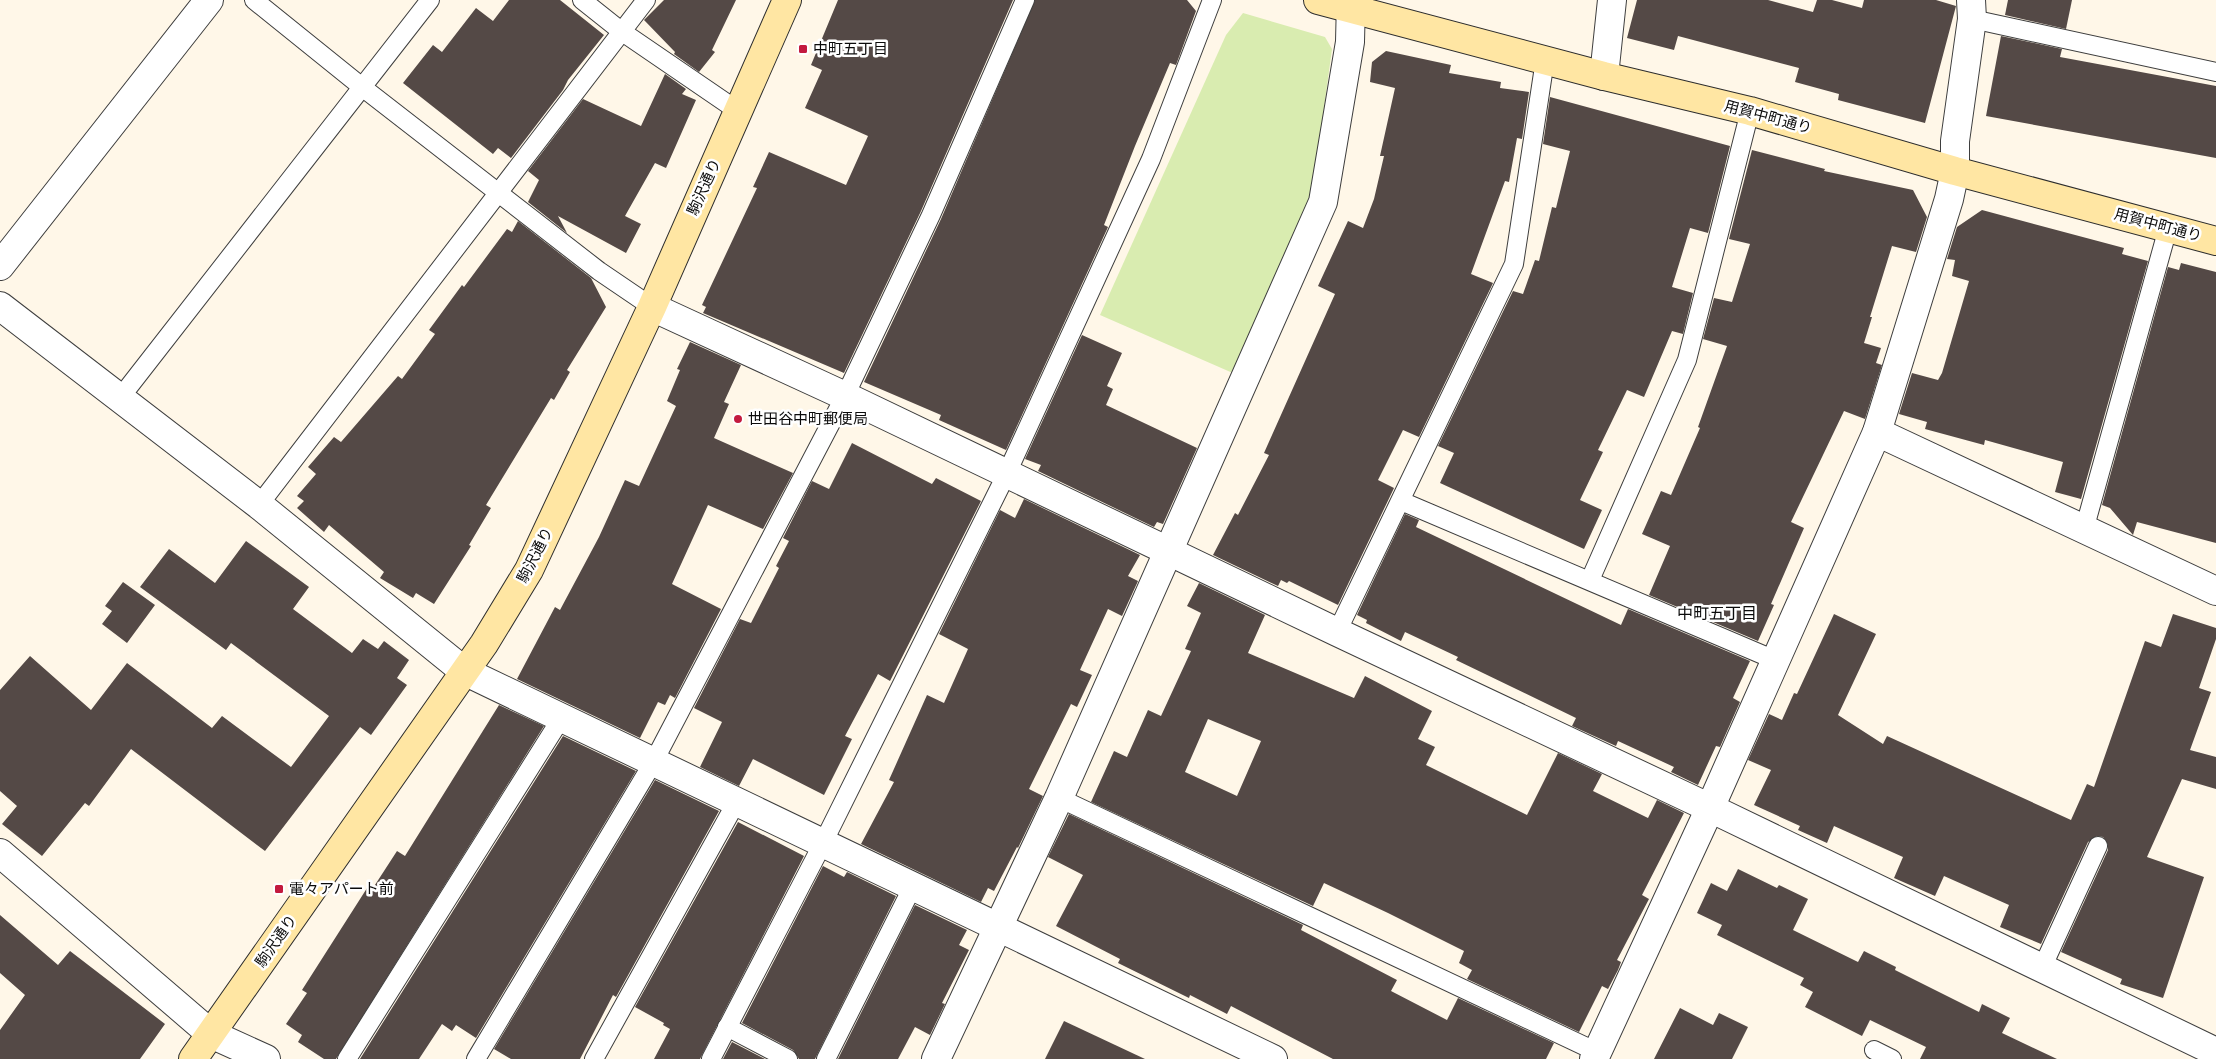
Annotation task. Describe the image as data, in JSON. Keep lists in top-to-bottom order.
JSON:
{
  "streets": {
    "main road": ["用賀中町通り", "駒沢通り"]
  },
  "districts": ["中町五丁目"],
  "places": {
    "transit": ["中町五丁目", "電々アパート前"],
    "other": ["世田谷中町郵便局"]
  }
}
